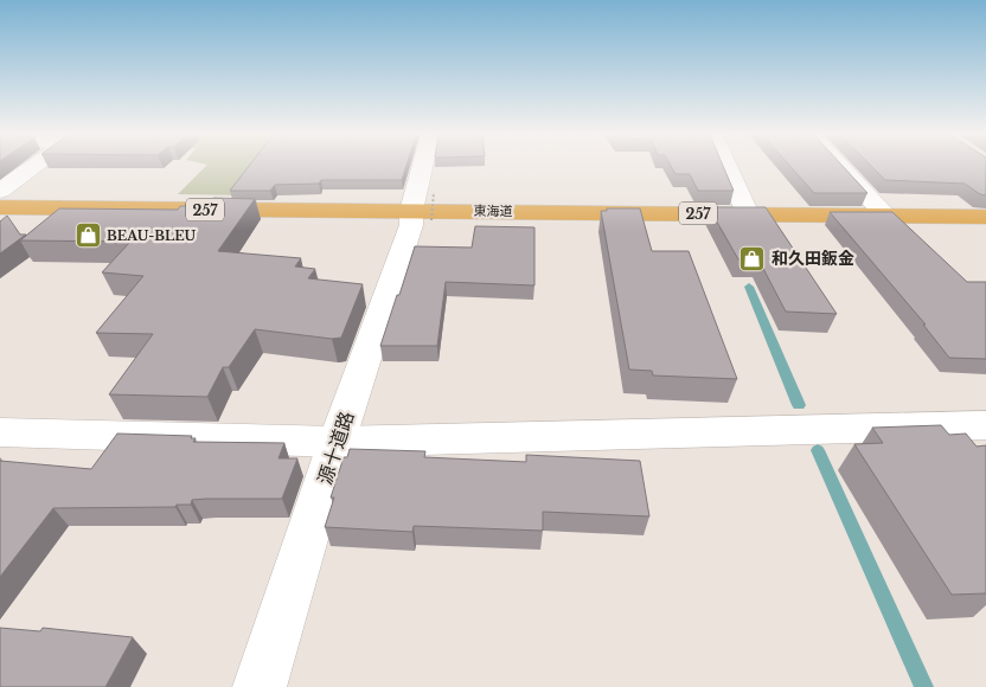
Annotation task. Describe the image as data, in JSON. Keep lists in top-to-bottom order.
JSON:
{
  "streets": {
    "highway": ["257", "東海道"],
    "street": ["源十道路"]
  },
  "crossings": [
    ["東海道", "源十道路"]
  ],
  "places": {
    "shop": ["BEAU-BLEU", "和久田鈑金"]
  }
}
